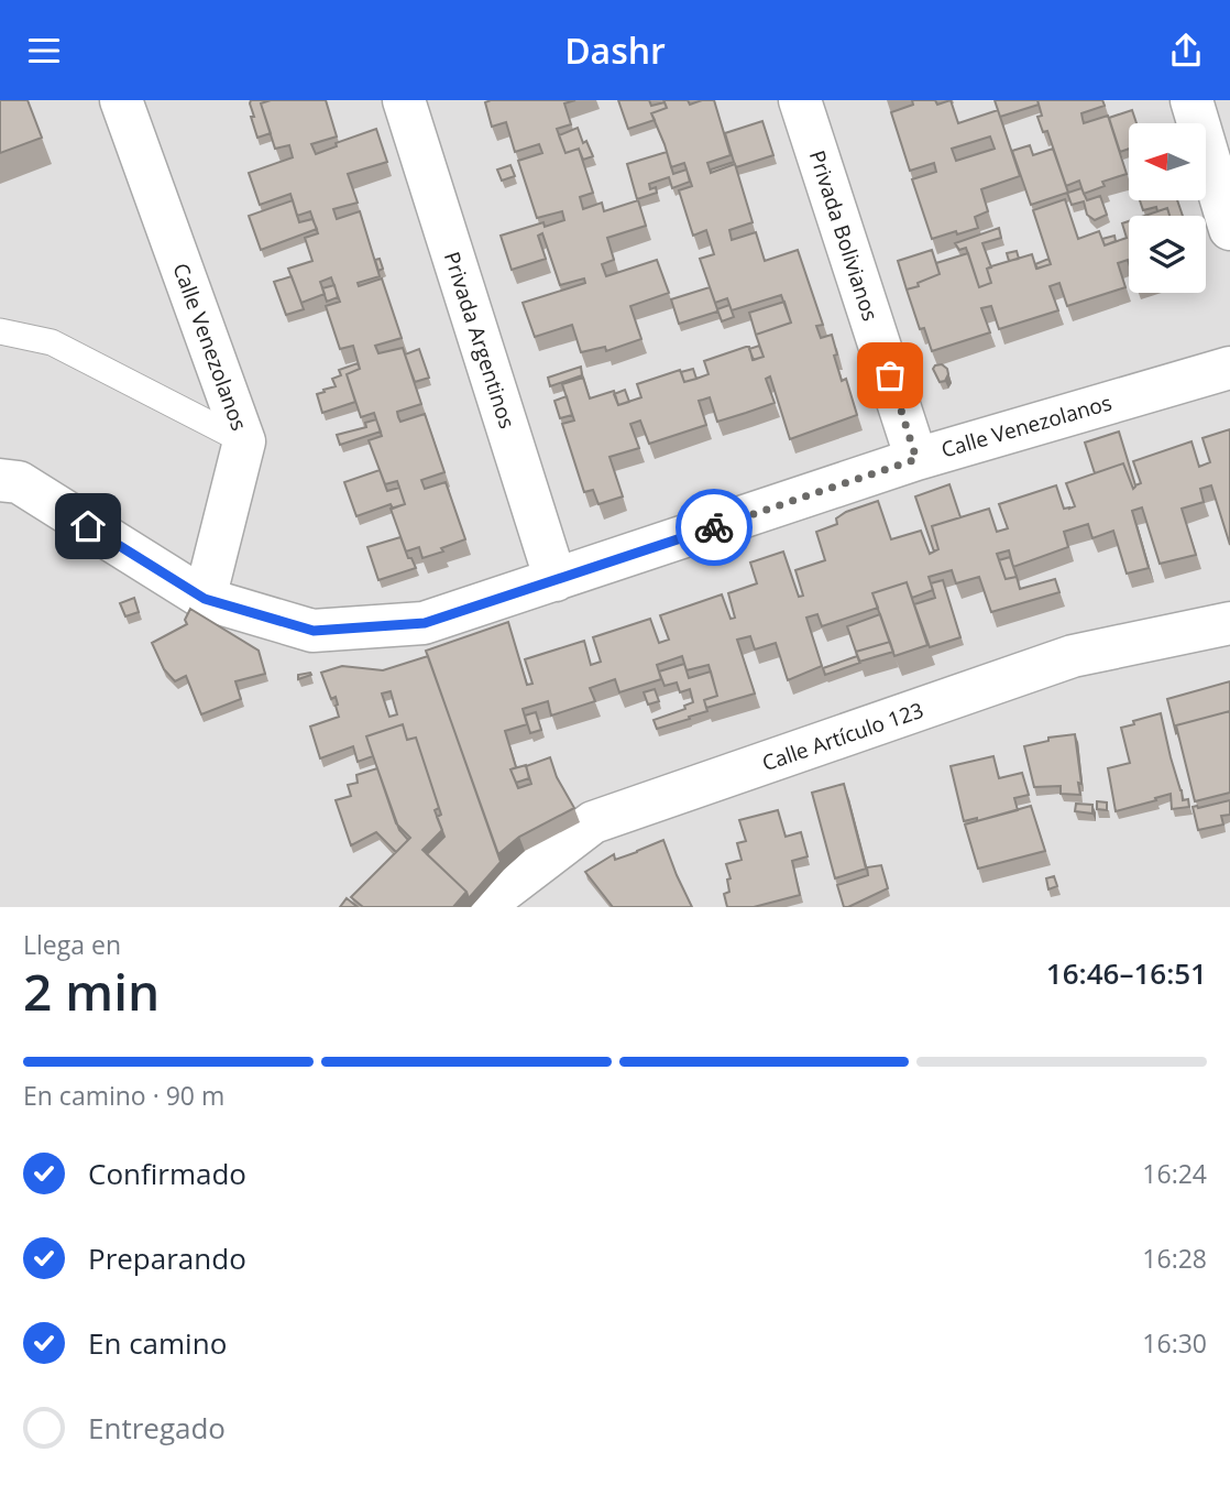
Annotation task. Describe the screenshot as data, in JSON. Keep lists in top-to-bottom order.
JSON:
{
  "streets": {
    "street": [
      "Privada Bolivianos",
      "Privada Argentinos",
      "Calle Venezolanos",
      "Calle Artículo 123"
    ]
  },
  "crossings": [
    ["Privada Bolivianos", "Calle Venezolanos"],
    ["Privada Argentinos", "Calle Venezolanos"]
  ],
  "north": "left",
  "page": {
    "header": "Dashr",
    "heading": ["2 min", "Llega en", "16:46–16:51"],
    "bar": "En camino · 90 m",
    "list": [
      ["Confirmado", "16:24"],
      ["Preparando", "16:28"],
      ["En camino", "16:30"],
      "Entregado"
    ]
  }
}
